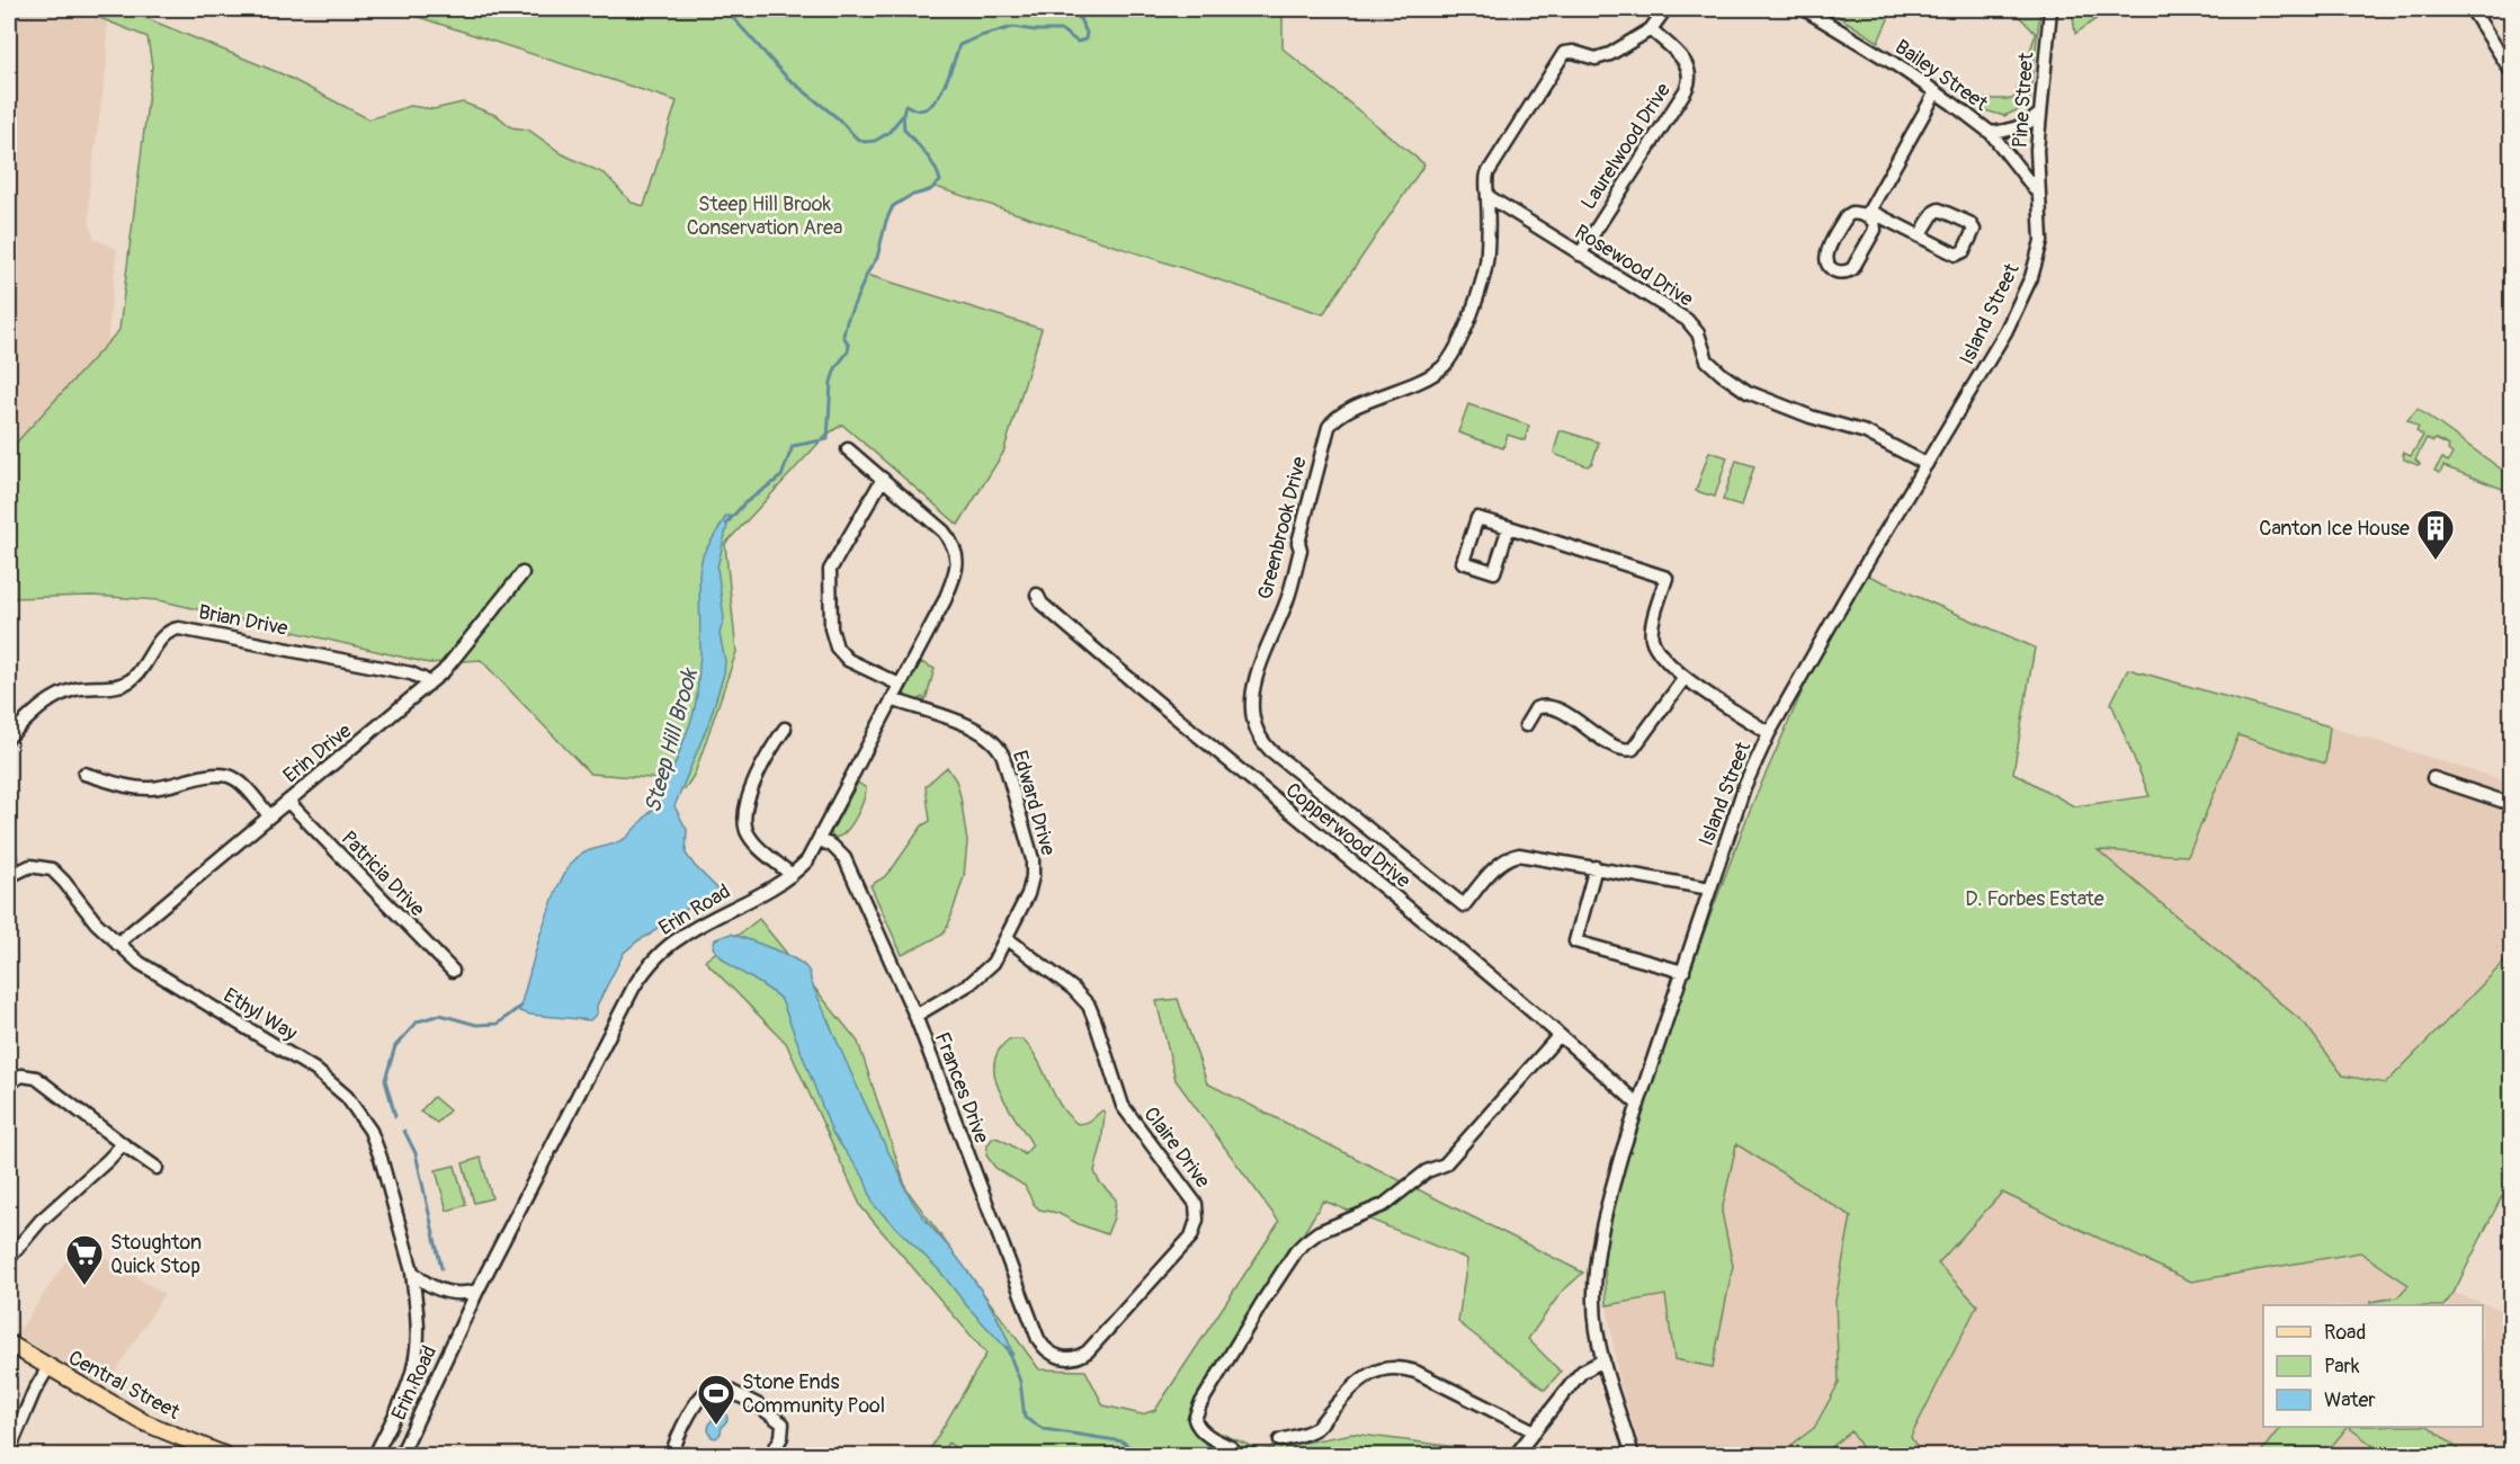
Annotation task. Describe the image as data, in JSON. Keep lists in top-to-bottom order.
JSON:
{
  "streets": {
    "main road": ["Central Street"],
    "street": [
      "Bailey Street",
      "Pine Street",
      "Laurelwood Drive",
      "Rosewood Drive",
      "Island Street",
      "Greenbrook Drive",
      "Brian Drive",
      "Erin Drive",
      "Edward Drive",
      "Copperwood Drive",
      "Patricia Drive",
      "Erin Road",
      "Ethyl Way",
      "Frances Drive",
      "Claire Drive"
    ]
  },
  "crossings": [
    ["Bailey Street", "Pine Street"],
    ["Bailey Street", "Island Street"],
    ["Pine Street", "Island Street"],
    ["Laurelwood Drive", "Rosewood Drive"],
    ["Laurelwood Drive", "Greenbrook Drive"],
    ["Rosewood Drive", "Island Street"],
    ["Rosewood Drive", "Greenbrook Drive"],
    ["Island Street", "Greenbrook Drive"],
    ["Island Street", "Copperwood Drive"],
    ["Brian Drive", "Erin Drive"],
    ["Erin Drive", "Patricia Drive"],
    ["Erin Drive", "Ethyl Way"],
    ["Edward Drive", "Erin Road"],
    ["Edward Drive", "Frances Drive"],
    ["Edward Drive", "Claire Drive"],
    ["Erin Road", "Frances Drive"],
    ["Frances Drive", "Claire Drive"]
  ],
  "water": ["Steep Hill Brook"],
  "parks": ["Steep Hill Brook Conservation Area", "D. Forbes Estate"],
  "places": {
    "building": ["Canton Ice House"],
    "supermarket": ["Stoughton Quick Stop"],
    "sports": ["Stone Ends Community Pool"]
  },
  "legend": ["Road", "Park", "Water"]
}
